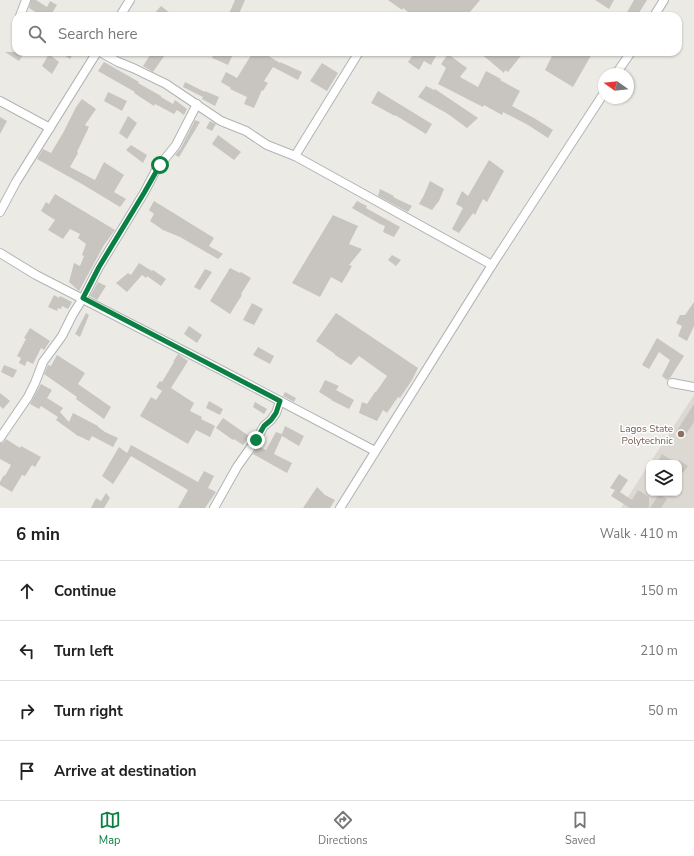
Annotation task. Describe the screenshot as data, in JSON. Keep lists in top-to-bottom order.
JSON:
{
  "places": ["Lagos State Polytechnic"],
  "north": "left",
  "page": {
    "search": "Search here",
    "heading": ["6 min", "Walk · 410 m"],
    "list": [
      ["Continue", "150 m"],
      ["Turn left", "210 m"],
      ["Turn right", "50 m"],
      "Arrive at destination"
    ],
    "nav": ["Map", "Directions", "Saved"]
  }
}
